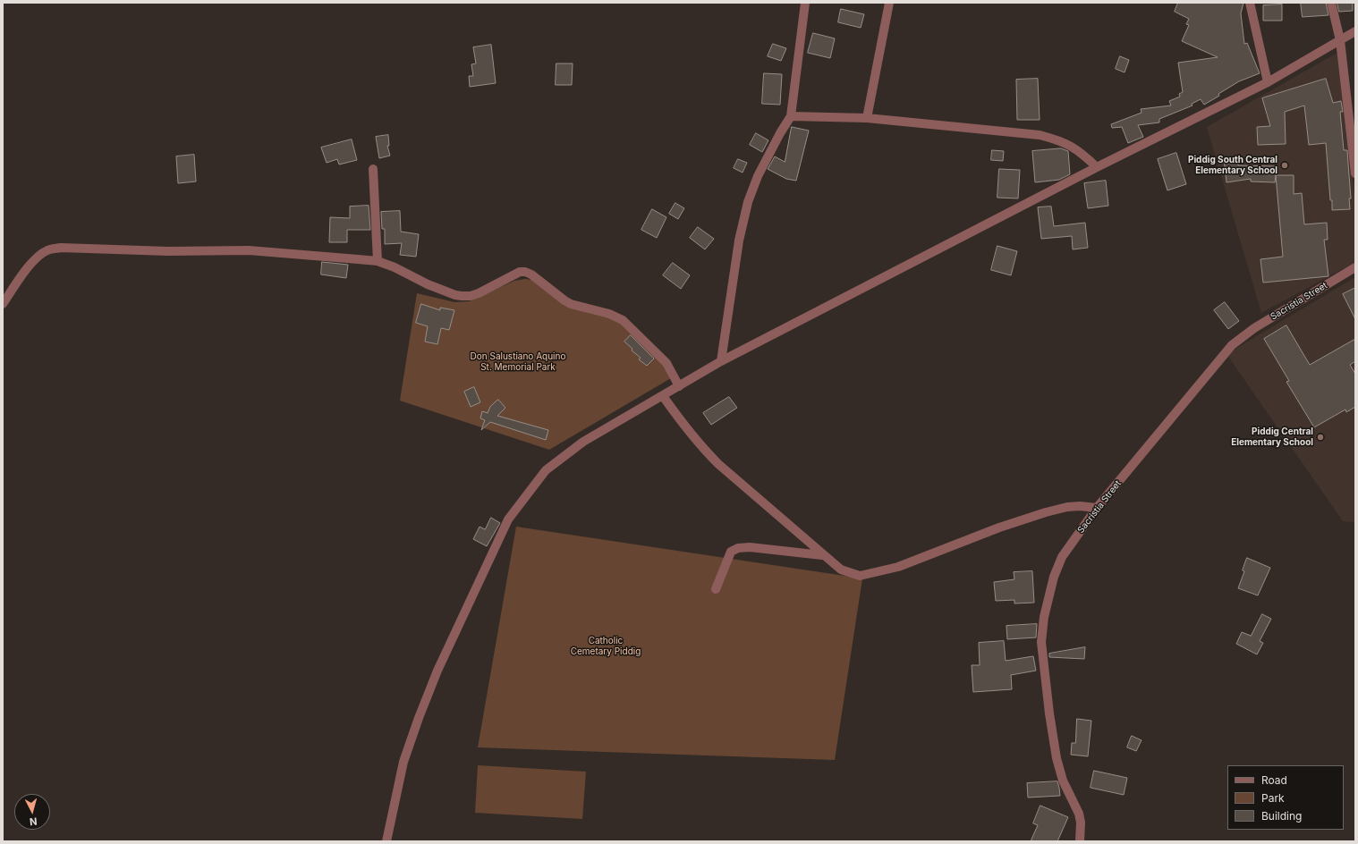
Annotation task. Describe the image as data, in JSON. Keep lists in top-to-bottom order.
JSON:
{
  "streets": {
    "street": ["Sacristia Street"]
  },
  "parks": ["Don Salustiano Aquino St. Memorial Park", "Catholic Cemetary Piddig"],
  "places": ["Piddig South Central Elementary School", "Piddig Central Elementary School"],
  "legend": ["Road", "Park", "Building"],
  "north": "bottom"
}
